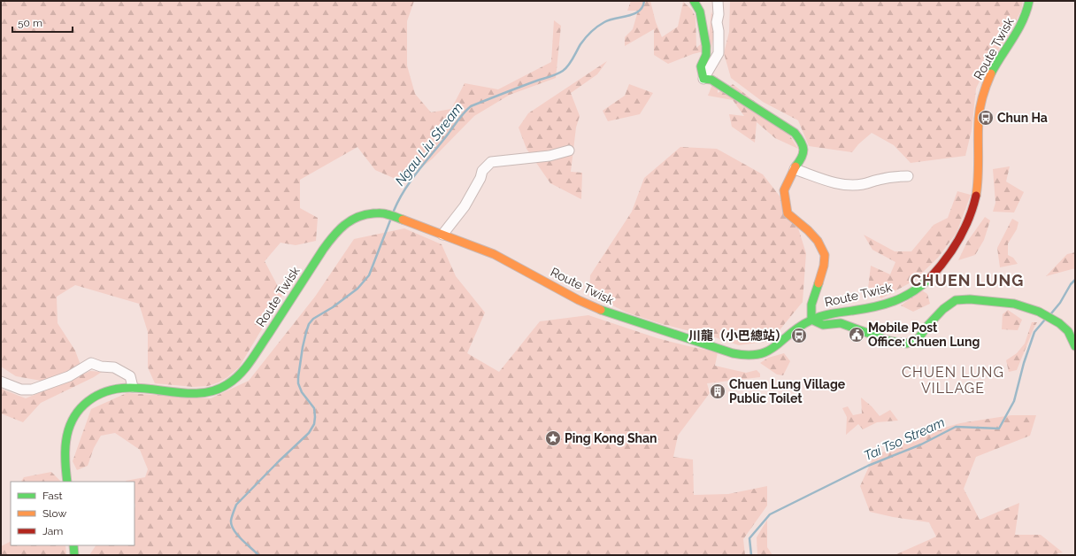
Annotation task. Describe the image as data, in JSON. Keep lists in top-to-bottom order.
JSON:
{
  "streets": {
    "main road": ["Route Twisk"]
  },
  "districts": ["CHUEN LUNG", "CHUEN LUNG VILLAGE"],
  "water": ["Ngau Liu Stream", "Tai Tso Stream"],
  "places": {
    "bus stop": ["Chun Ha", "川龍（小巴總站）"],
    "public building": ["Mobile Post Office: Chuen Lung"],
    "building": ["Chuen Lung Village Public Toilet"],
    "place": ["Ping Kong Shan"]
  },
  "legend": ["Fast", "Slow", "Jam"],
  "scale_bar": "50 m"
}
